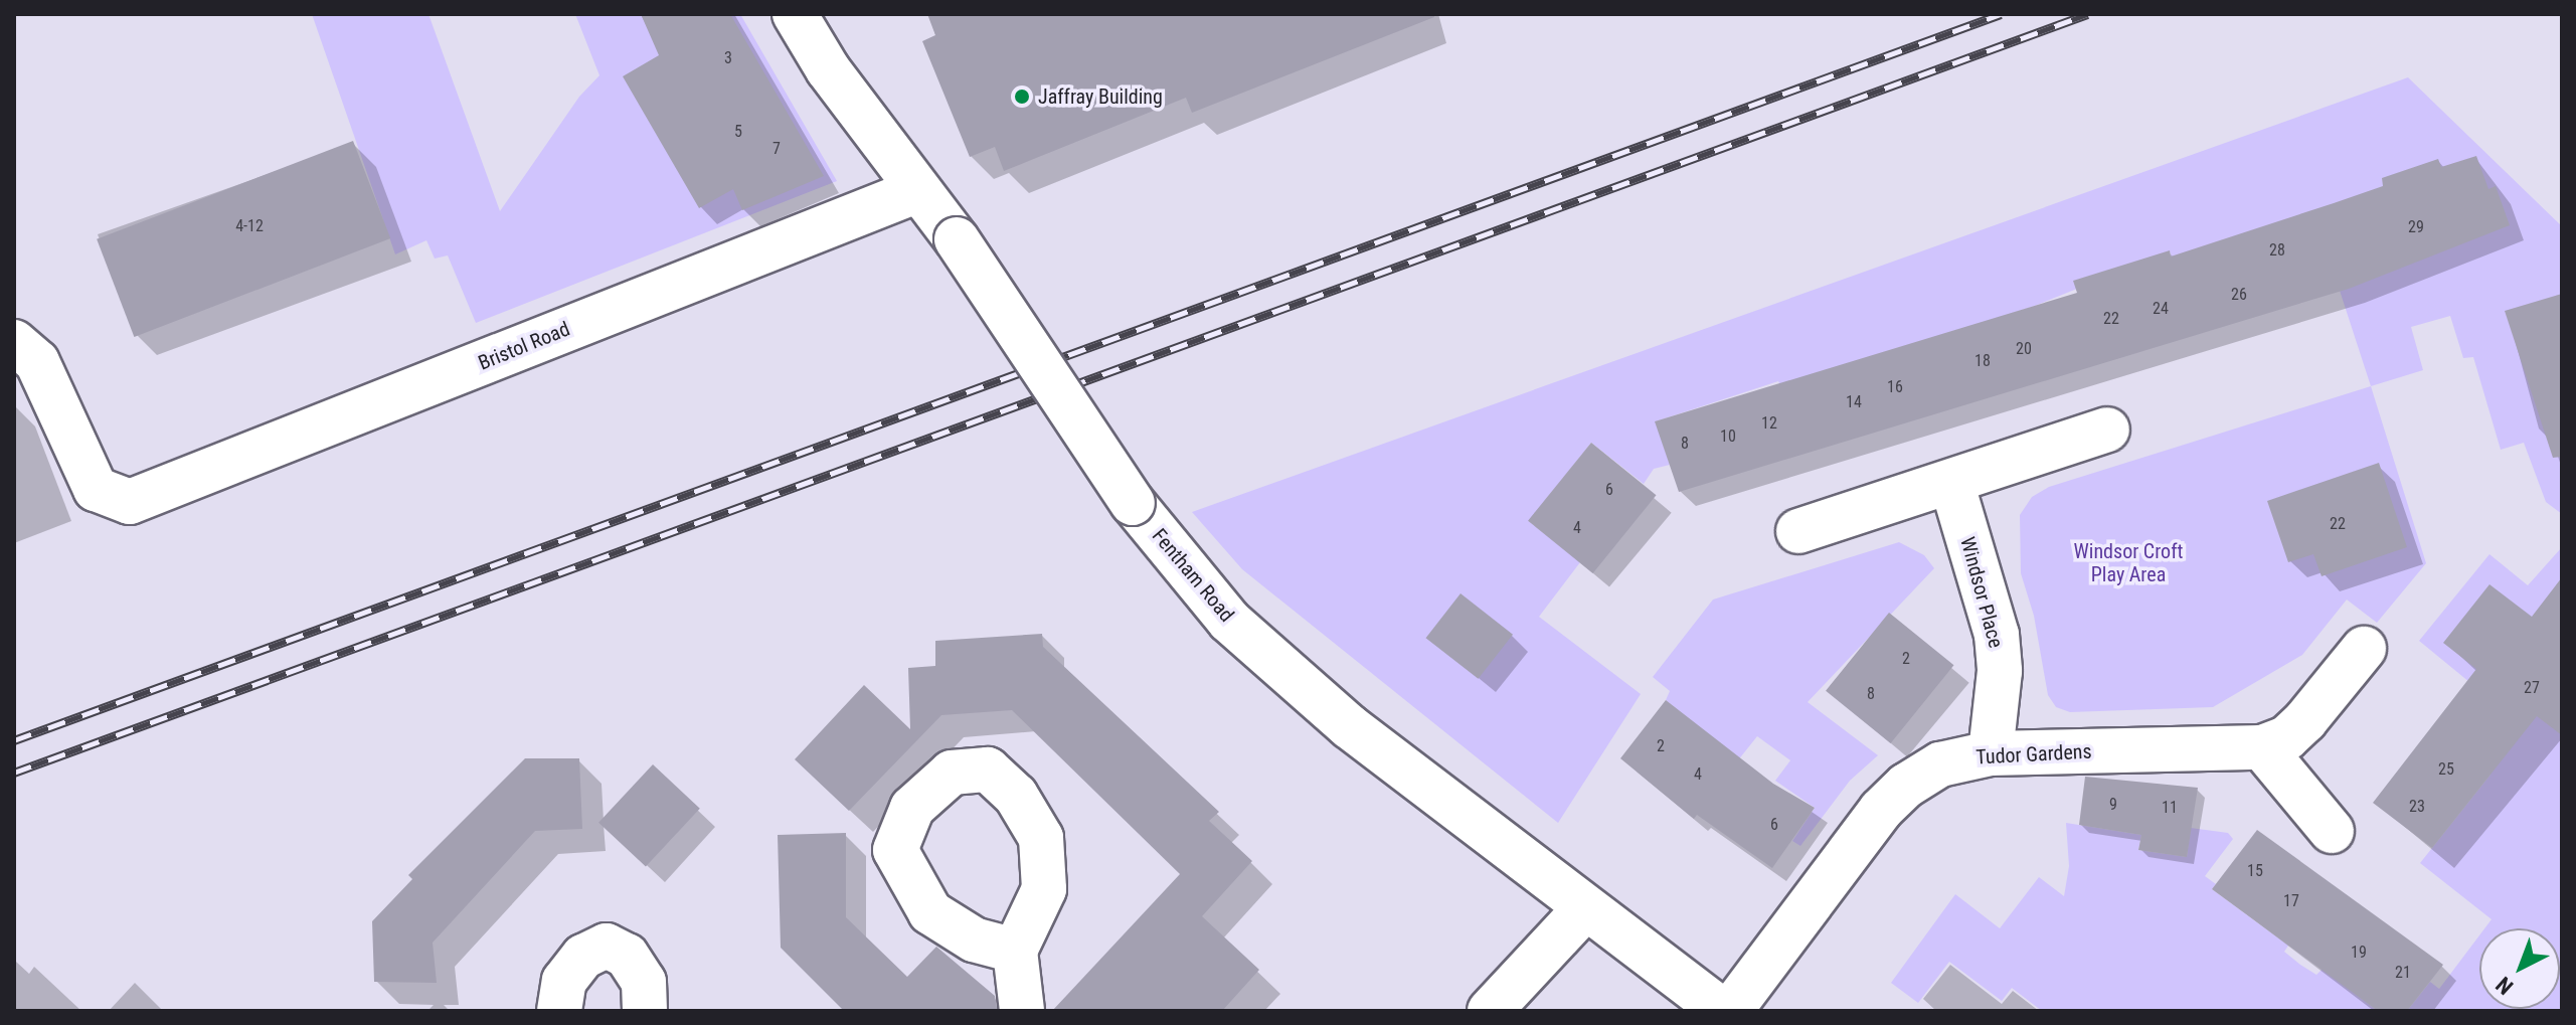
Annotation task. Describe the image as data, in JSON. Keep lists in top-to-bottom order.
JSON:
{
  "streets": {
    "street": [
      "Bristol Road",
      "Fentham Road",
      "Windsor Place",
      "Tudor Gardens"
    ]
  },
  "crossings": [
    ["Bristol Road", "Fentham Road"],
    ["Windsor Place", "Tudor Gardens"]
  ],
  "parks": ["Windsor Croft Play Area"],
  "places": ["Jaffray Building"],
  "house_numbers": [
    "3",
    "5",
    "7",
    "4-12",
    "29",
    "28",
    "26",
    "24",
    "22",
    "20",
    "18",
    "16",
    "14",
    "12",
    "10",
    "8",
    "6",
    "22",
    "4",
    "2",
    "27",
    "8",
    "2",
    "25",
    "4",
    "9",
    "23",
    "11",
    "6",
    "15",
    "17",
    "19",
    "21"
  ],
  "north": "bottom left"
}
